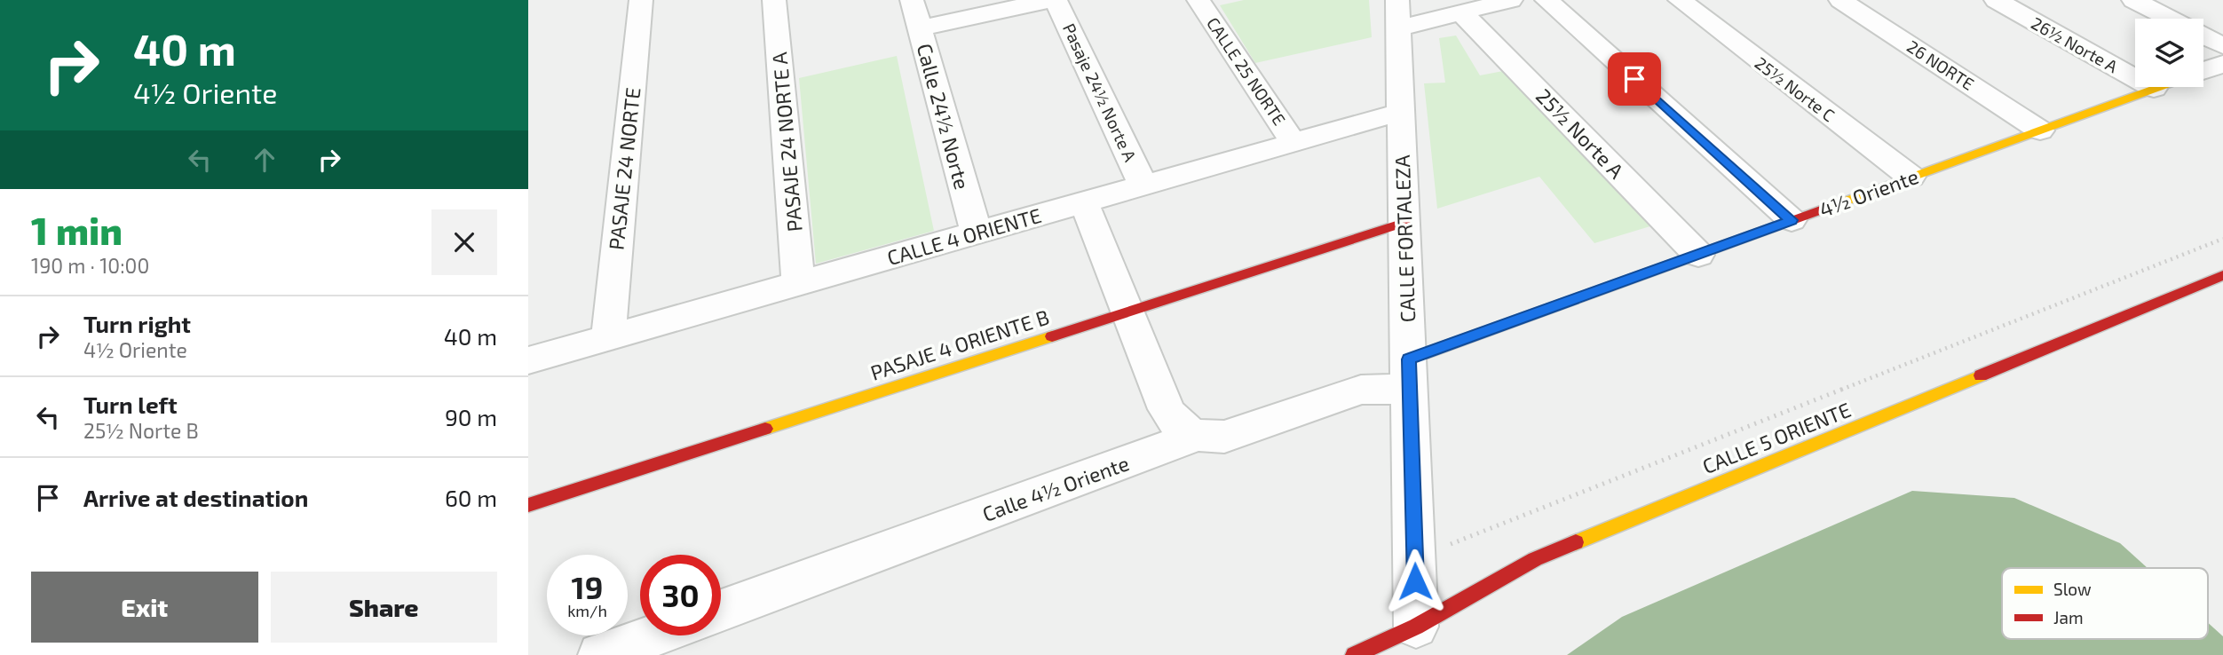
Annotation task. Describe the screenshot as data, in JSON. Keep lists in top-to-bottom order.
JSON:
{
  "streets": {
    "street": [
      "26½ Norte A",
      "26 NORTE",
      "CALLE 25 NORTE",
      "25½ Norte C",
      "Pasaje 24½ Norte A",
      "Calle 24½ Norte",
      "25½ Norte A",
      "PASAJE 24 NORTE A",
      "PASAJE 24 NORTE",
      "4½ Oriente",
      "CALLE 4 ORIENTE",
      "CALLE FORTALEZA",
      "PASAJE 4 ORIENTE B",
      "CALLE 5 ORIENTE",
      "Calle 4½ Oriente"
    ]
  },
  "crossings": [
    ["26½ Norte A", "4½ Oriente"],
    ["26 NORTE", "4½ Oriente"],
    ["CALLE 25 NORTE", "CALLE 4 ORIENTE"],
    ["25½ Norte C", "4½ Oriente"],
    ["Pasaje 24½ Norte A", "CALLE 4 ORIENTE"],
    ["Calle 24½ Norte", "CALLE 4 ORIENTE"],
    ["25½ Norte A", "4½ Oriente"],
    ["PASAJE 24 NORTE A", "CALLE 4 ORIENTE"],
    ["PASAJE 24 NORTE", "CALLE 4 ORIENTE"],
    ["4½ Oriente", "CALLE FORTALEZA"],
    ["4½ Oriente", "Calle 4½ Oriente"],
    ["CALLE 4 ORIENTE", "CALLE FORTALEZA"],
    ["CALLE FORTALEZA", "PASAJE 4 ORIENTE B"],
    ["CALLE FORTALEZA", "CALLE 5 ORIENTE"],
    ["CALLE FORTALEZA", "Calle 4½ Oriente"]
  ],
  "legend": ["Slow", "Jam"],
  "page": {
    "turn": ["40 m", "4½ Oriente"],
    "heading": ["1 min", "190 m · 10:00"],
    "list": [
      {
        "name": "Turn right",
        "note": "4½ Oriente",
        "value": "40 m"
      },
      {
        "name": "Turn left",
        "note": "25½ Norte B",
        "value": "90 m"
      },
      {
        "name": "Arrive at destination",
        "value": "60 m"
      }
    ],
    "speed": "19 km/h",
    "limit": "30",
    "buttons": ["Exit", "Share"]
  }
}
